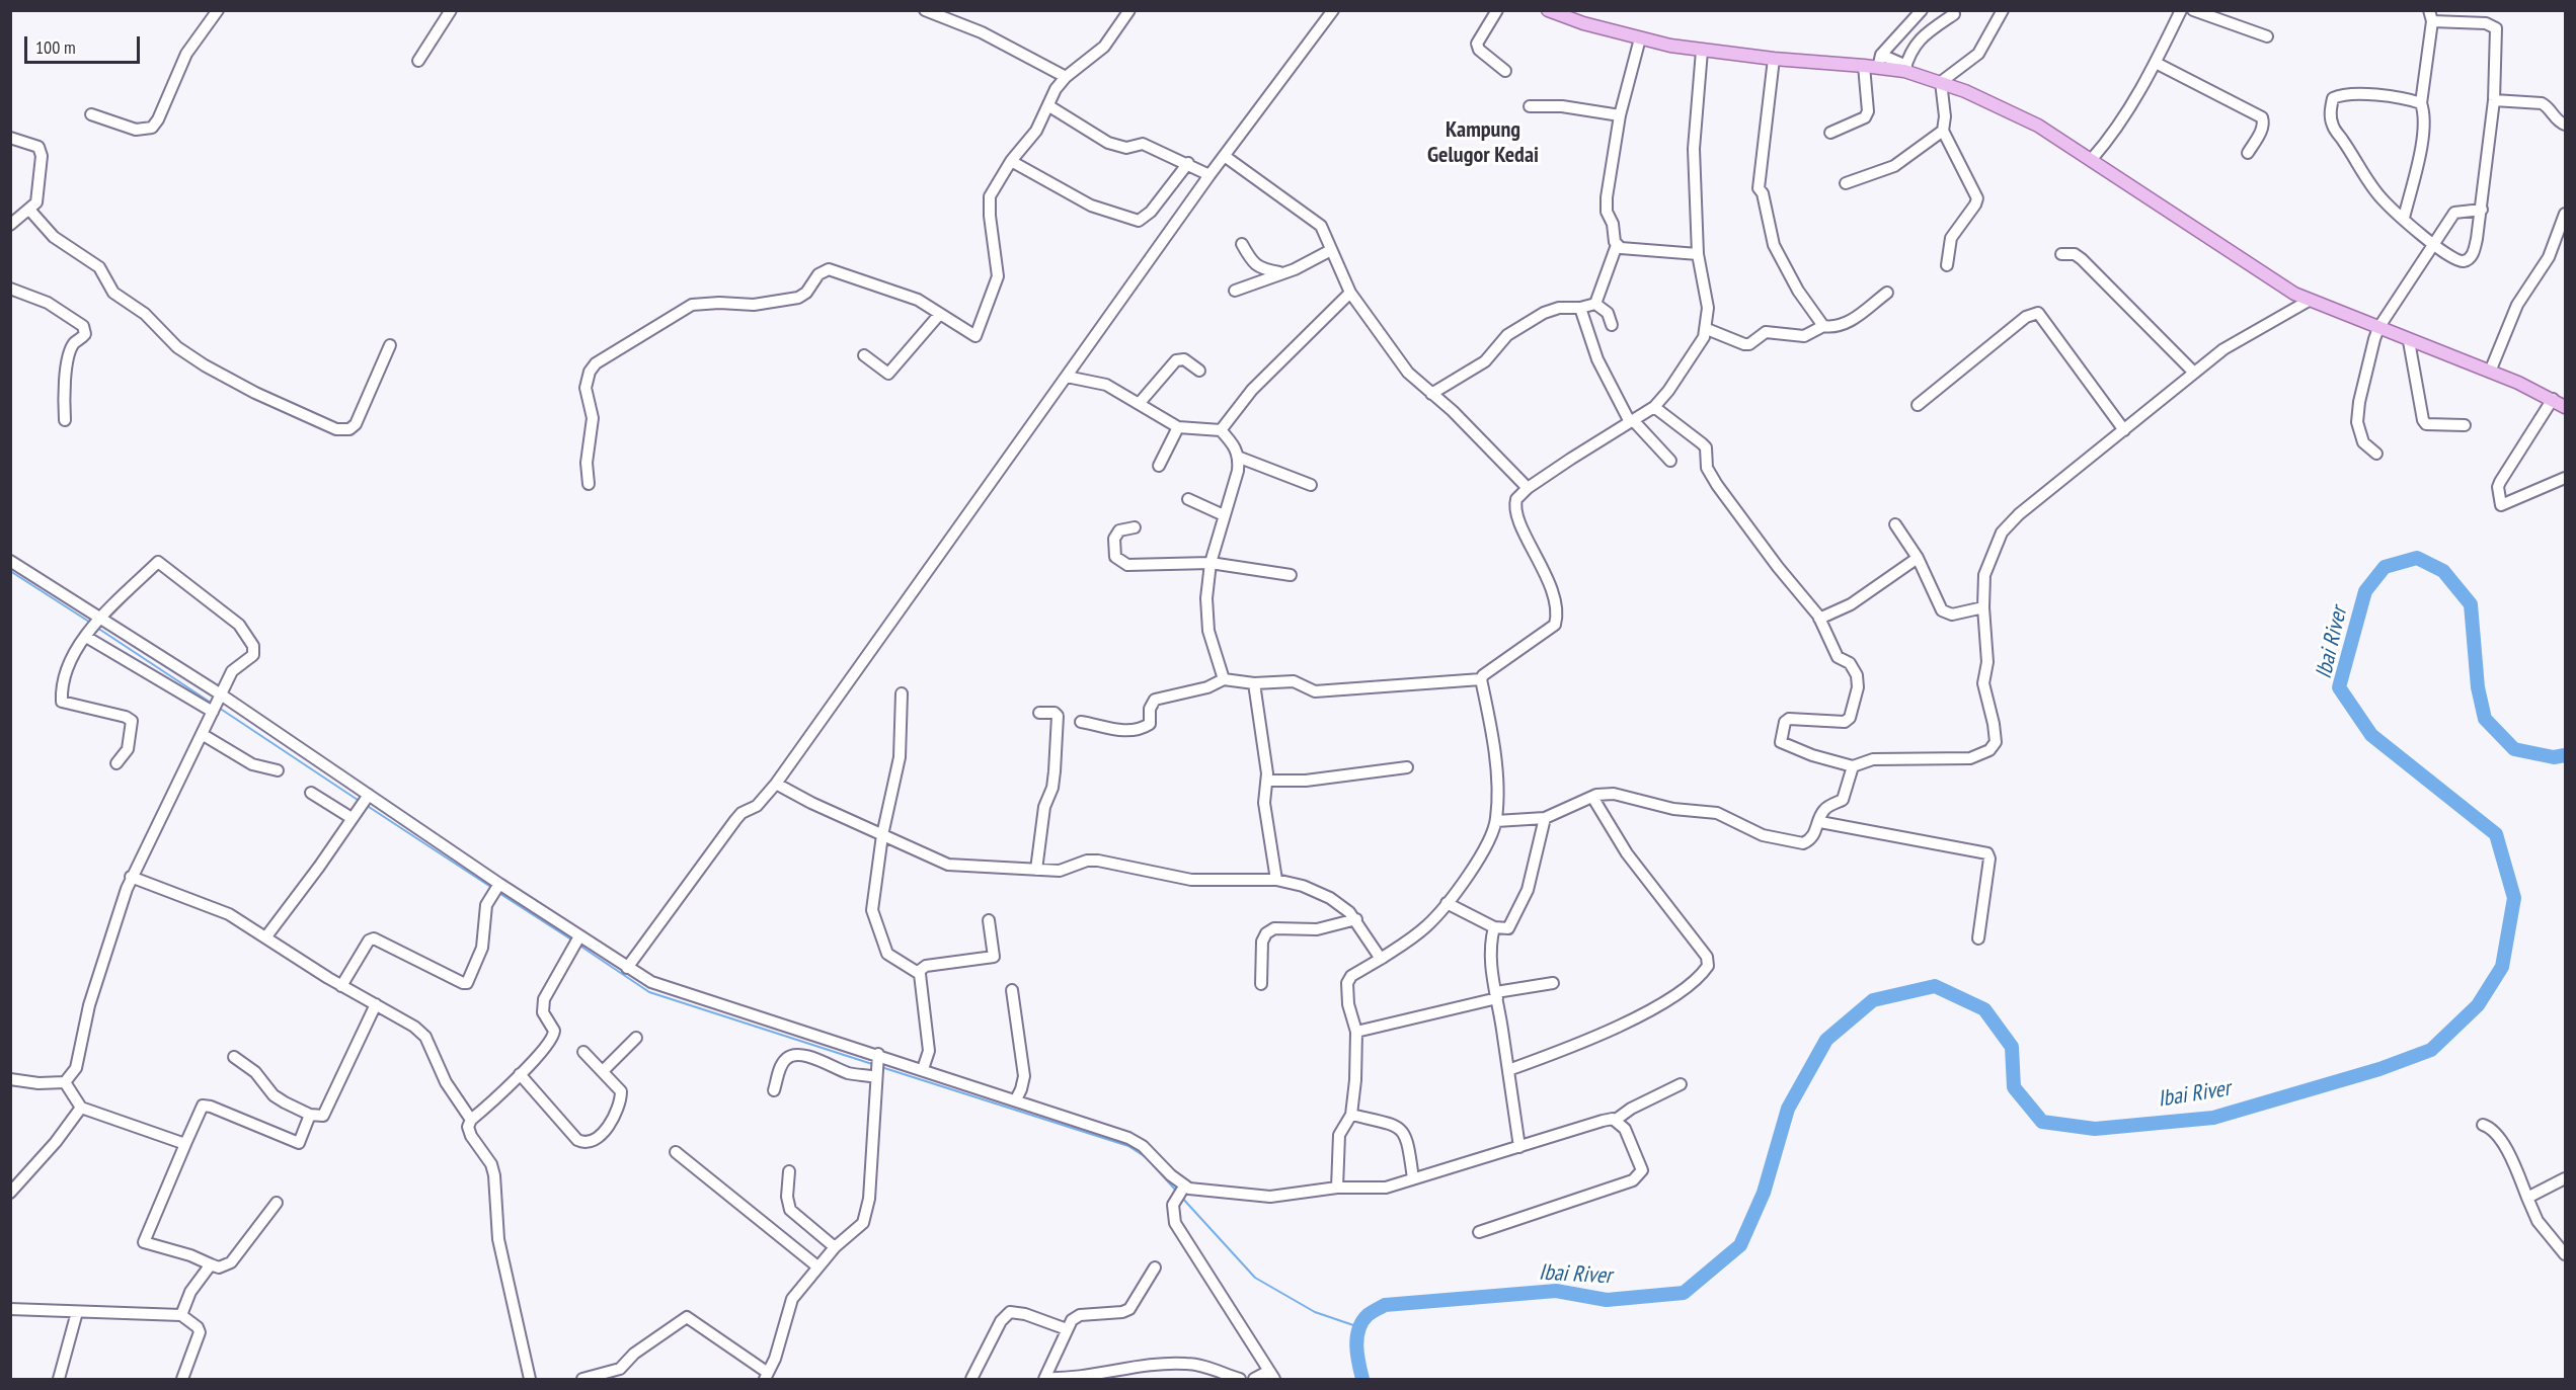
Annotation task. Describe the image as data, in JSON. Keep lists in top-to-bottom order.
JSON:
{
  "districts": ["Kampung Gelugor Kedai"],
  "water": ["Ibai River"],
  "scale_bar": "100 m"
}
